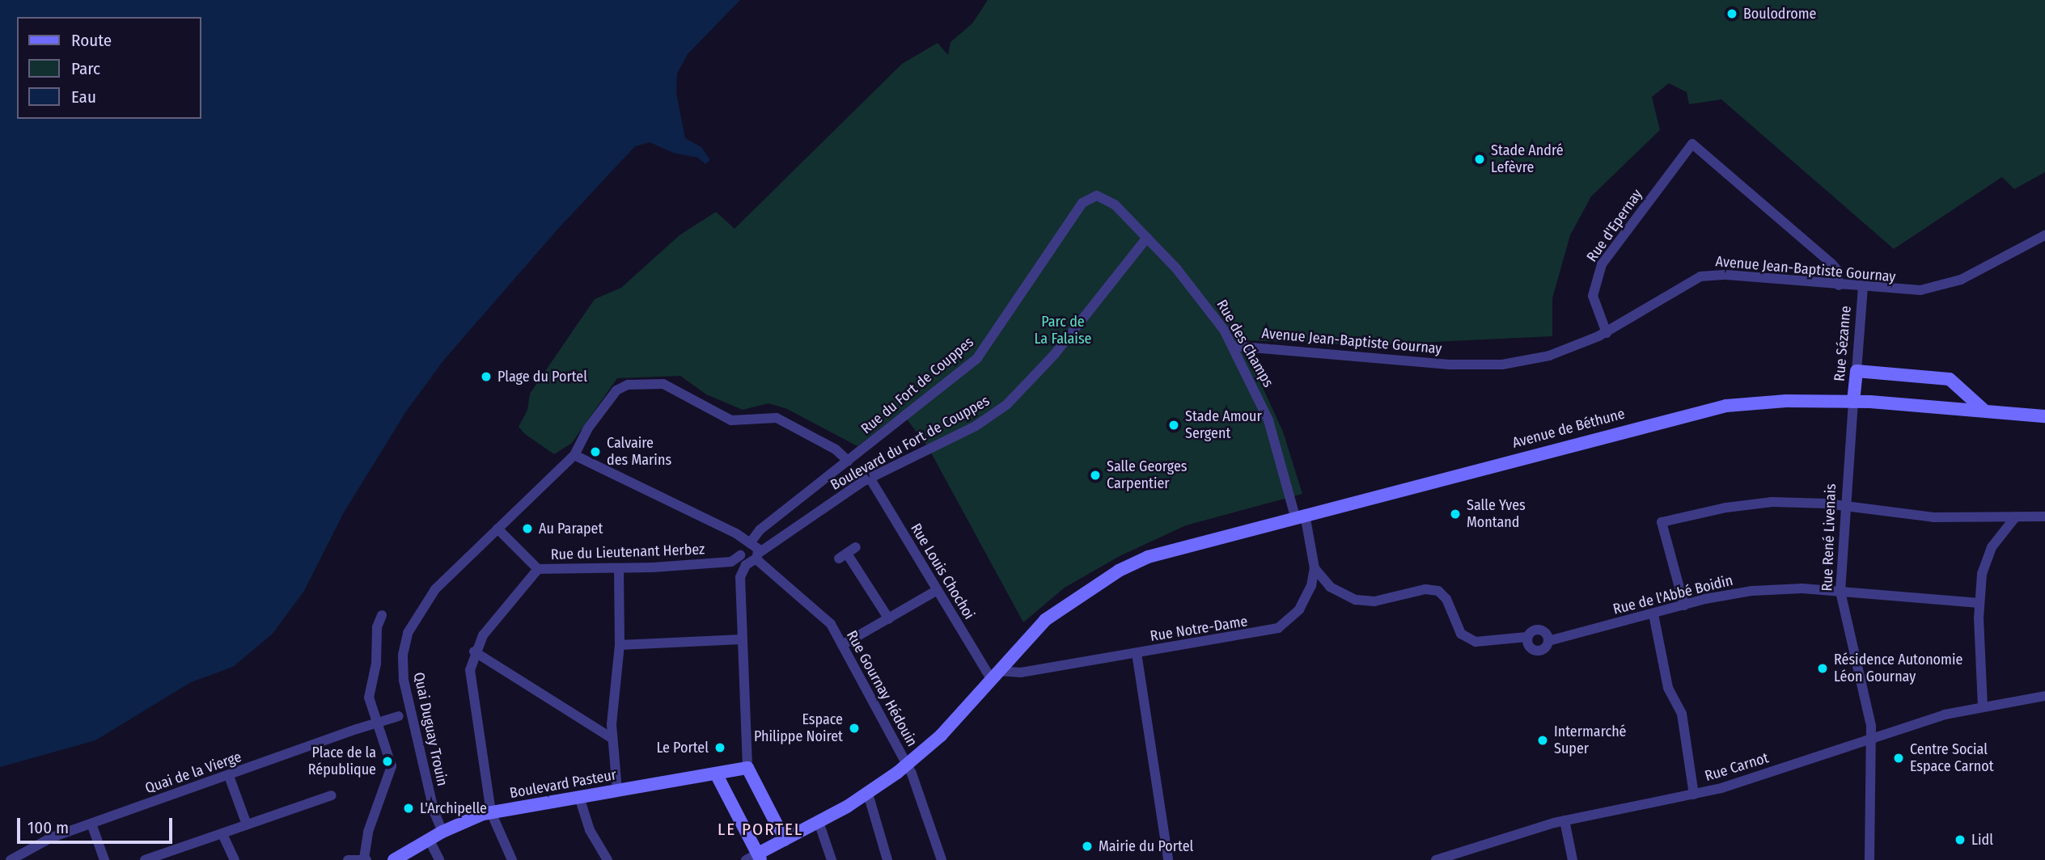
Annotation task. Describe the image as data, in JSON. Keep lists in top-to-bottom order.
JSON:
{
  "streets": {
    "street": [
      "Rue d'Epernay",
      "Avenue Jean-Baptiste Gournay",
      "Rue des Champs",
      "Rue Sézanne",
      "Rue du Fort de Couppes",
      "Avenue de Béthune",
      "Boulevard du Fort de Couppes",
      "Rue René Livenais",
      "Rue du Lieutenant Herbez",
      "Rue Louis Chochoi",
      "Rue de l'Abbé Boidin",
      "Rue Notre-Dame",
      "Rue Gournay Hédouin",
      "Quai Duguay Trouin",
      "Rue Carnot",
      "Quai de la Vierge",
      "Boulevard Pasteur"
    ]
  },
  "crossings": [
    ["Rue d'Epernay", "Avenue Jean-Baptiste Gournay"],
    ["Avenue Jean-Baptiste Gournay", "Rue des Champs"],
    ["Avenue Jean-Baptiste Gournay", "Rue Sézanne"],
    ["Rue des Champs", "Rue du Fort de Couppes"],
    ["Rue des Champs", "Avenue de Béthune"],
    ["Rue des Champs", "Boulevard du Fort de Couppes"],
    ["Rue des Champs", "Rue Notre-Dame"],
    ["Rue Sézanne", "Avenue de Béthune"],
    ["Rue Sézanne", "Rue René Livenais"],
    ["Rue du Fort de Couppes", "Boulevard du Fort de Couppes"],
    ["Rue du Fort de Couppes", "Rue du Lieutenant Herbez"],
    ["Rue du Fort de Couppes", "Rue Gournay Hédouin"],
    ["Avenue de Béthune", "Rue René Livenais"],
    ["Avenue de Béthune", "Rue Louis Chochoi"],
    ["Avenue de Béthune", "Rue Notre-Dame"],
    ["Avenue de Béthune", "Rue Gournay Hédouin"],
    ["Boulevard du Fort de Couppes", "Rue du Lieutenant Herbez"],
    ["Boulevard du Fort de Couppes", "Rue Louis Chochoi"],
    ["Boulevard du Fort de Couppes", "Rue Gournay Hédouin"],
    ["Rue René Livenais", "Rue de l'Abbé Boidin"],
    ["Rue René Livenais", "Rue Carnot"],
    ["Rue du Lieutenant Herbez", "Rue Gournay Hédouin"],
    ["Rue du Lieutenant Herbez", "Quai Duguay Trouin"],
    ["Rue Louis Chochoi", "Rue Notre-Dame"],
    ["Quai Duguay Trouin", "Quai de la Vierge"],
    ["Quai Duguay Trouin", "Boulevard Pasteur"]
  ],
  "districts": ["LE PORTEL"],
  "parks": ["Parc de La Falaise"],
  "places": [
    "Boulodrome",
    "Stade André Lefèvre",
    "Plage du Portel",
    "Stade Amour Sergent",
    "Calvaire des Marins",
    "Salle Georges Carpentier",
    "Salle Yves Montand",
    "Au Parapet",
    "Résidence Autonomie Léon Gournay",
    "Espace Philippe Noiret",
    "Intermarché Super",
    "Le Portel",
    "Centre Social Espace Carnot",
    "Place de la République",
    "L'Archipelle",
    "Lidl",
    "Mairie du Portel"
  ],
  "legend": ["Route", "Parc", "Eau"],
  "scale_bar": "100 m"
}
